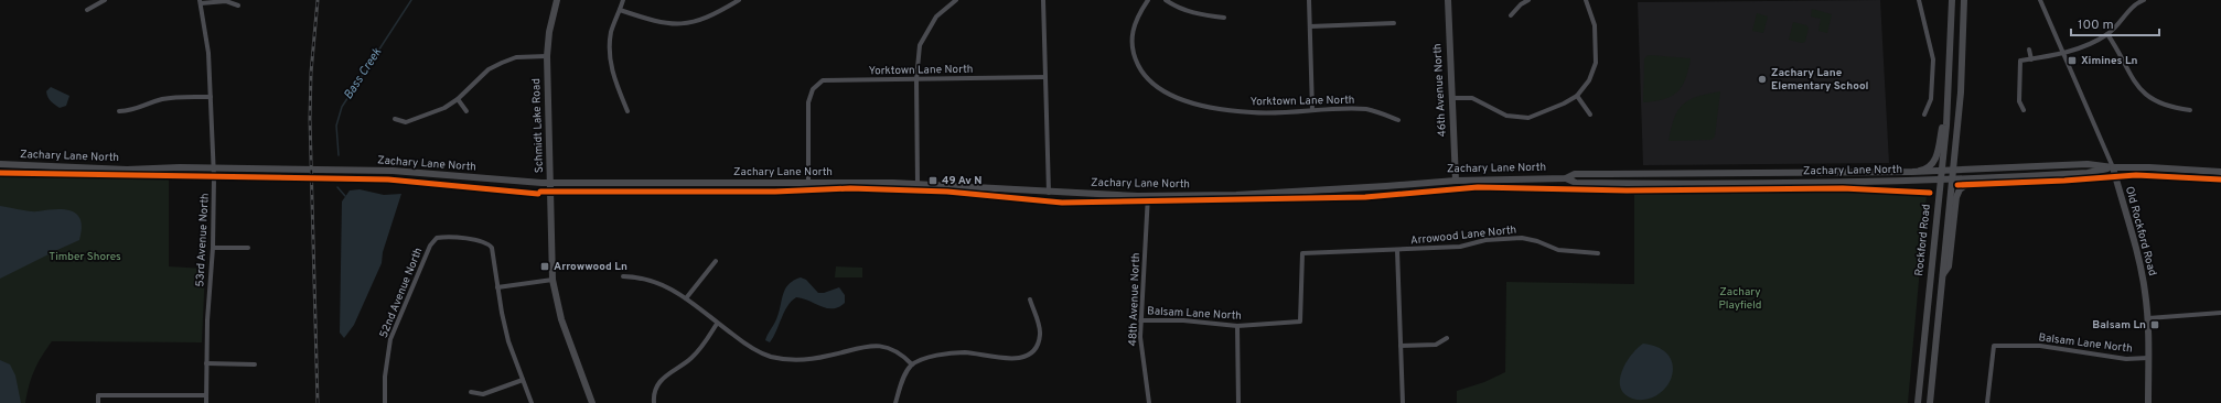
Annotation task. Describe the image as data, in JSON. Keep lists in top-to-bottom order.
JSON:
{
  "streets": {
    "street": [
      "Yorktown Lane North",
      "46th Avenue North",
      "Schmidt Lake Road",
      "Zachary Lane North",
      "Old Rockford Road",
      "Arrowood Lane North",
      "53rd Avenue North",
      "Rockford Road",
      "52nd Avenue North",
      "48th Avenue North",
      "Balsam Lane North"
    ]
  },
  "crossings": [
    ["Yorktown Lane North", "Zachary Lane North"],
    ["46th Avenue North", "Zachary Lane North"],
    ["Schmidt Lake Road", "Zachary Lane North"],
    ["Zachary Lane North", "Old Rockford Road"],
    ["Zachary Lane North", "53rd Avenue North"],
    ["Zachary Lane North", "Rockford Road"],
    ["Zachary Lane North", "48th Avenue North"],
    ["Old Rockford Road", "Balsam Lane North"],
    ["Arrowood Lane North", "Balsam Lane North"],
    ["48th Avenue North", "Balsam Lane North"]
  ],
  "water": ["Bass Creek"],
  "parks": ["Timber Shores", "Zachary Playfield"],
  "places": {
    "transit": [
      "Ximines Ln",
      "49 Av N",
      "Arrowwood Ln",
      "Balsam Ln"
    ],
    "other": ["Zachary Lane Elementary School"]
  },
  "scale_bar": "100 m"
}
